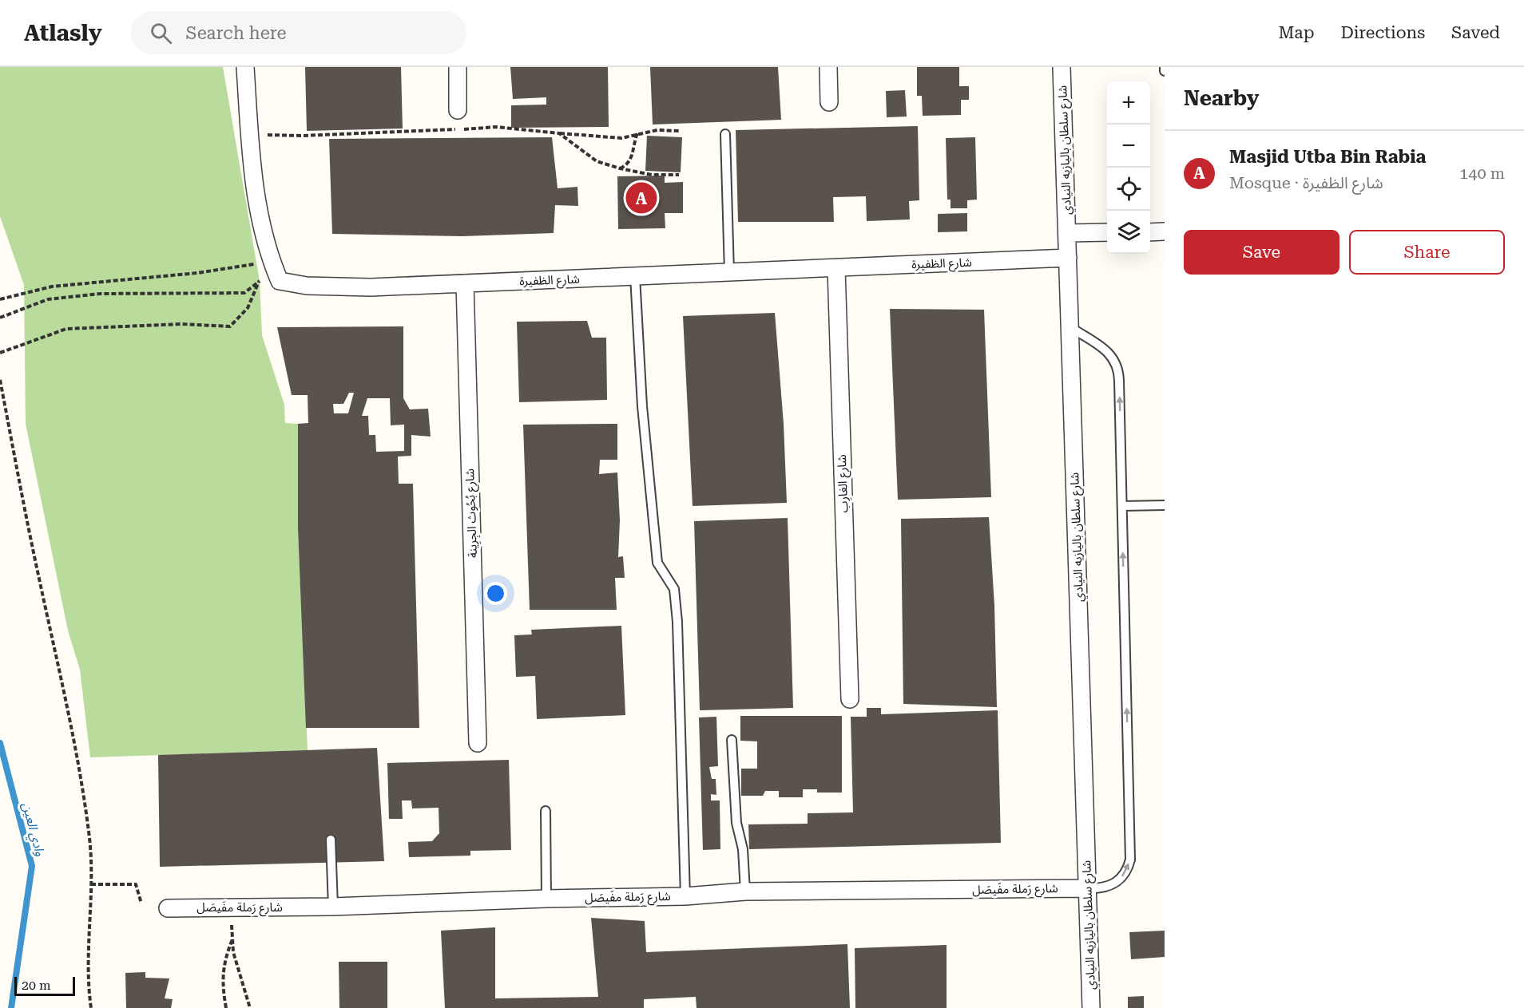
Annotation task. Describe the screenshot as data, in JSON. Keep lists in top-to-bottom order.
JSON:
{
  "streets": {
    "street": [
      "شارع سلطان باليازيه النيادي",
      "شارع الظفيرة",
      "شارع الغارِب",
      "شارع بُحُوث الجِرِينة",
      "شارع رَملة مفَيصَل"
    ]
  },
  "crossings": [
    ["شارع سلطان باليازيه النيادي", "شارع الظفيرة"],
    ["شارع سلطان باليازيه النيادي", "شارع رَملة مفَيصَل"],
    ["شارع الظفيرة", "شارع الغارِب"],
    ["شارع الظفيرة", "شارع بُحُوث الجِرِينة"]
  ],
  "water": ["وادي العين"],
  "scale_bar": "20 m",
  "page": {
    "header": "Atlasly",
    "search": "Search here",
    "nav": ["Map", "Directions", "Saved"],
    "heading": "Nearby",
    "map_buttons": ["+", "−"],
    "list": [
      {
        "mark": "A",
        "name": "Masjid Utba Bin Rabia",
        "note": "Mosque · شارع الظفيرة",
        "value": "140 m"
      }
    ],
    "pins": "A",
    "buttons": ["Save", "Share"],
    "scale": "20 m"
  }
}
